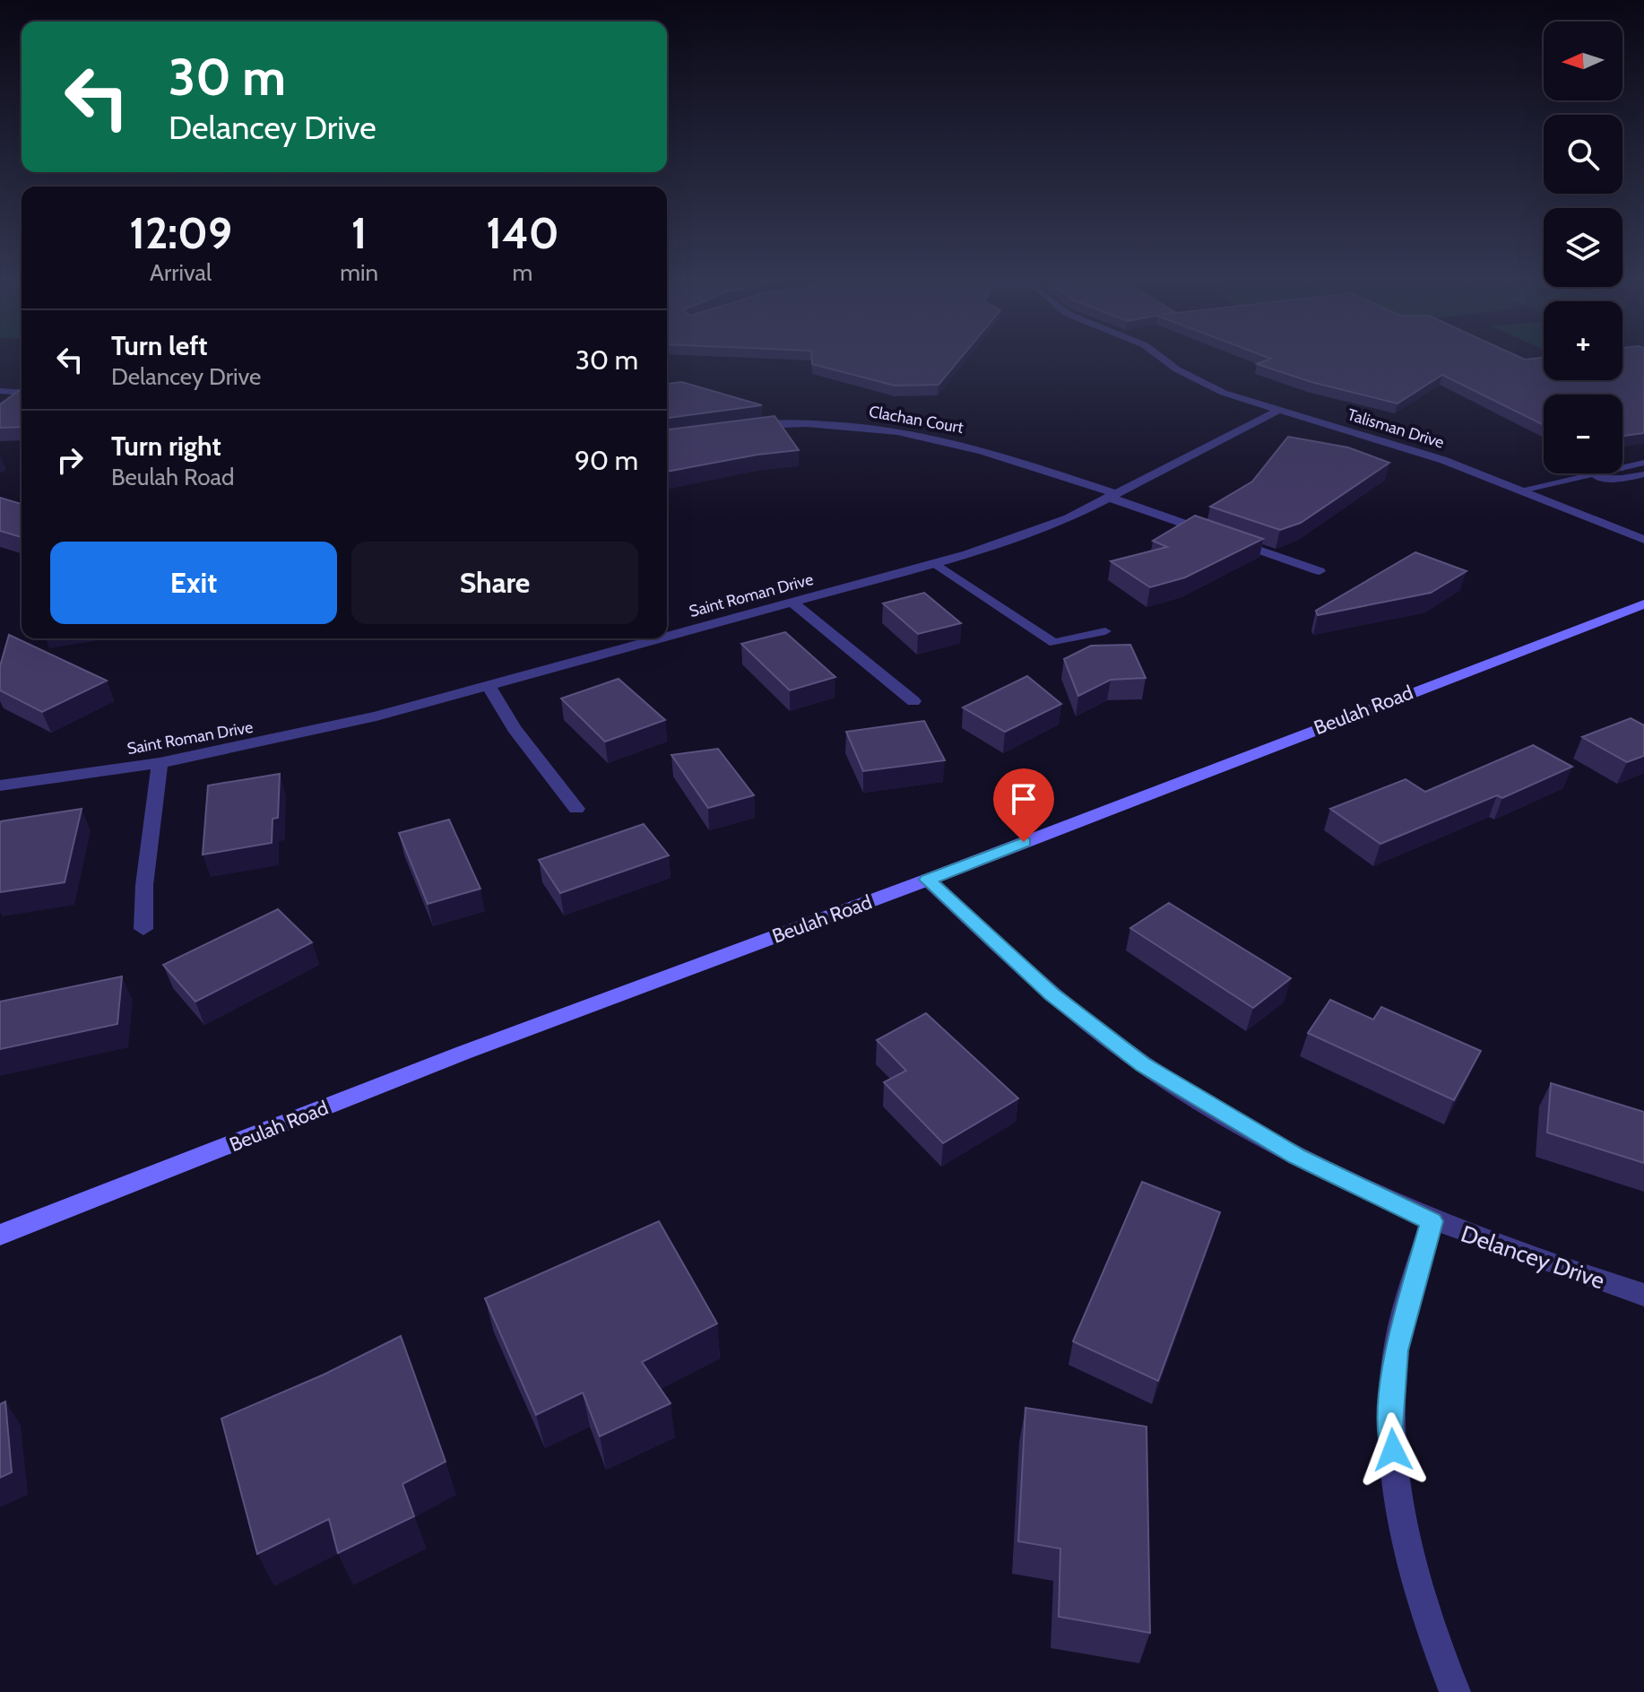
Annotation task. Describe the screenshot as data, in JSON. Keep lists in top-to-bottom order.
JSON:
{
  "streets": {
    "main road": ["Beulah Road"],
    "street": [
      "Clachan Court",
      "Talisman Drive",
      "Saint Roman Drive",
      "Delancey Drive"
    ]
  },
  "crossings": [
    ["Clachan Court", "Saint Roman Drive"],
    ["Talisman Drive", "Saint Roman Drive"],
    ["Beulah Road", "Delancey Drive"]
  ],
  "north": "left",
  "page": {
    "map_buttons": ["+", "−"],
    "turn": ["30 m", "Delancey Drive"],
    "eta": [
      "12:09",
      "Arrival",
      "1",
      "min",
      "140",
      "m"
    ],
    "list": [
      {
        "name": "Turn left",
        "note": "Delancey Drive",
        "value": "30 m"
      },
      {
        "name": "Turn right",
        "note": "Beulah Road",
        "value": "90 m"
      }
    ],
    "buttons": ["Exit", "Share"]
  }
}
